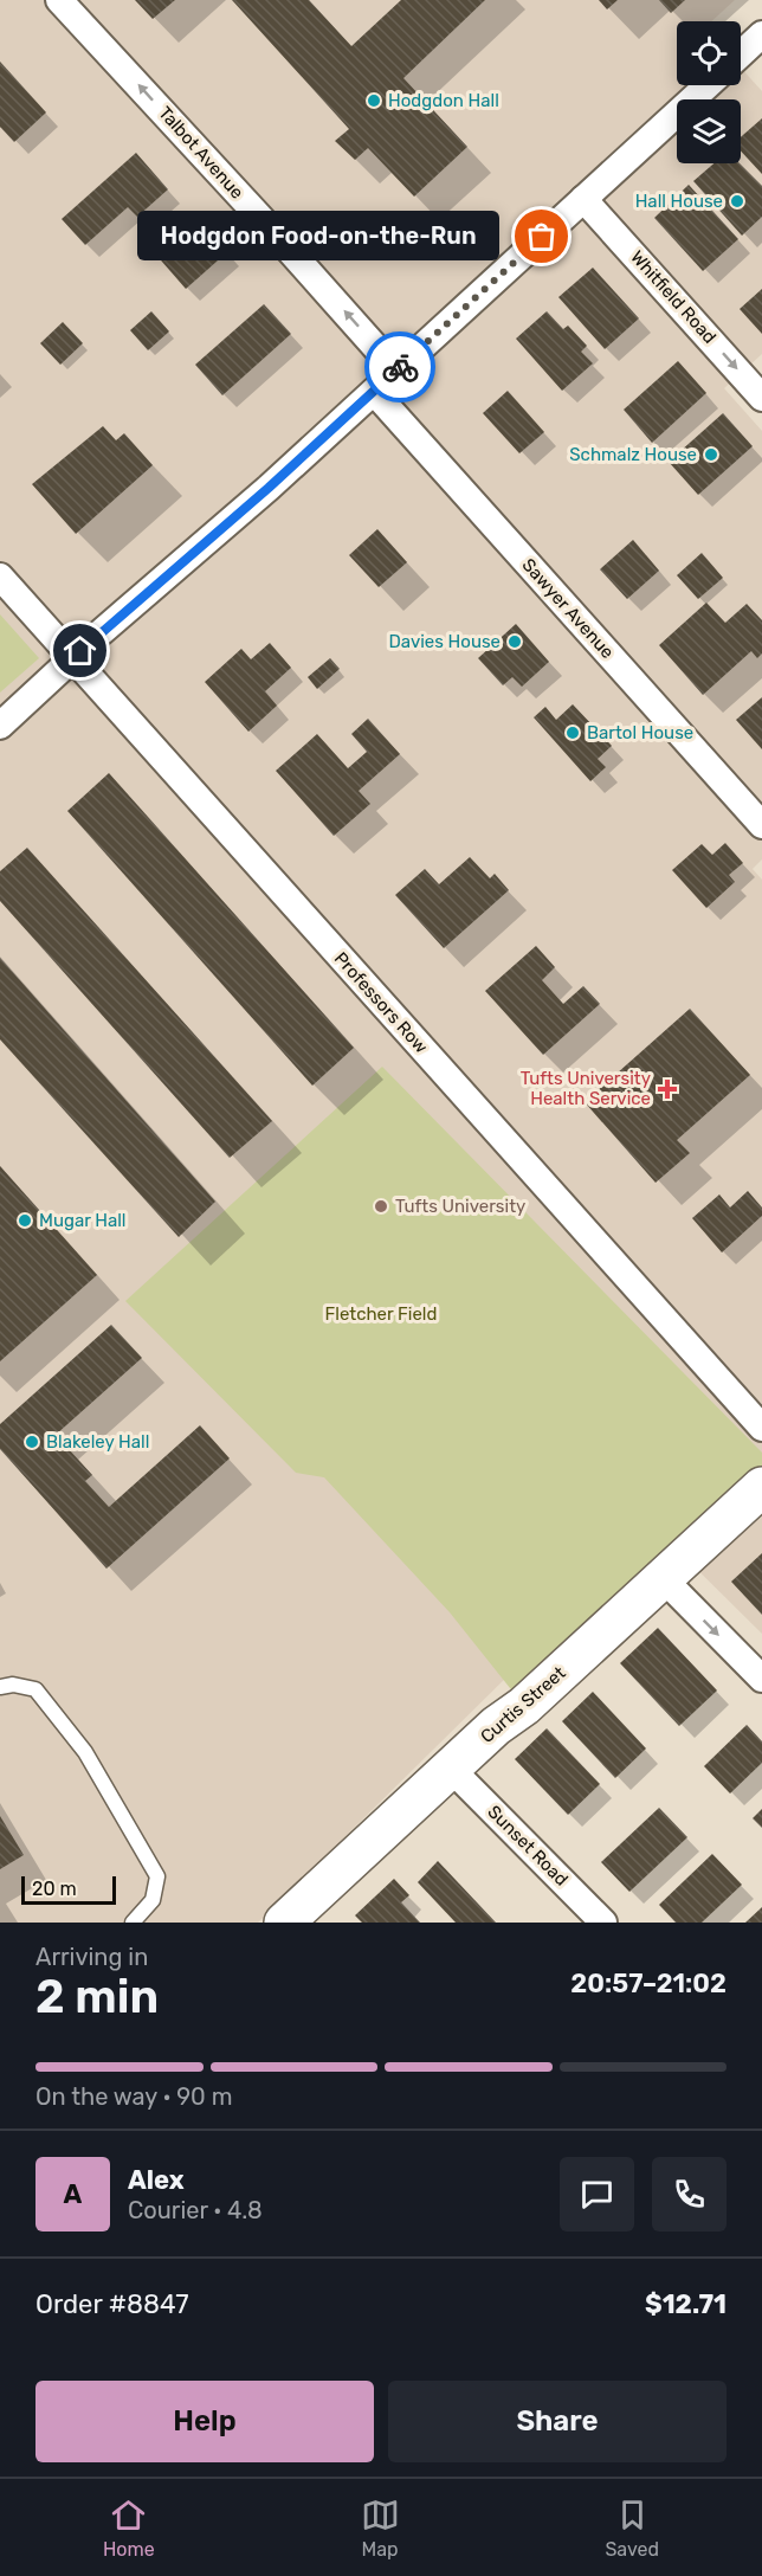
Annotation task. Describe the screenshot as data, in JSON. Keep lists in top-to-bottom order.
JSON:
{
  "streets": {
    "street": [
      "Talbot Avenue",
      "Whitfield Road",
      "Sawyer Avenue",
      "Professors Row",
      "Curtis Street",
      "Sunset Road"
    ]
  },
  "crossings": [
    ["Curtis Street", "Sunset Road"]
  ],
  "one_way": ["Talbot Avenue", "Whitfield Road"],
  "parks": ["Fletcher Field"],
  "places": {
    "other": [
      "Hodgdon Hall",
      "Hall House",
      "Hodgdon Food-on-the-Run",
      "Schmalz House",
      "Davies House",
      "Bartol House",
      "Tufts University",
      "Mugar Hall",
      "Blakeley Hall"
    ],
    "health": ["Tufts University Health Service"]
  },
  "scale_bar": "20 m",
  "page": {
    "bubble": "Hodgdon Food-on-the-Run",
    "scale": "20 m",
    "heading": ["2 min", "Arriving in", "20:57–21:02"],
    "panel": [
      "Alex",
      "Courier · 4.8",
      "Order #8847",
      "$12.71"
    ],
    "bar": "On the way · 90 m",
    "round": "A",
    "buttons": ["Help", "Share"],
    "tabs": ["Home", "Map", "Saved"]
  }
}
